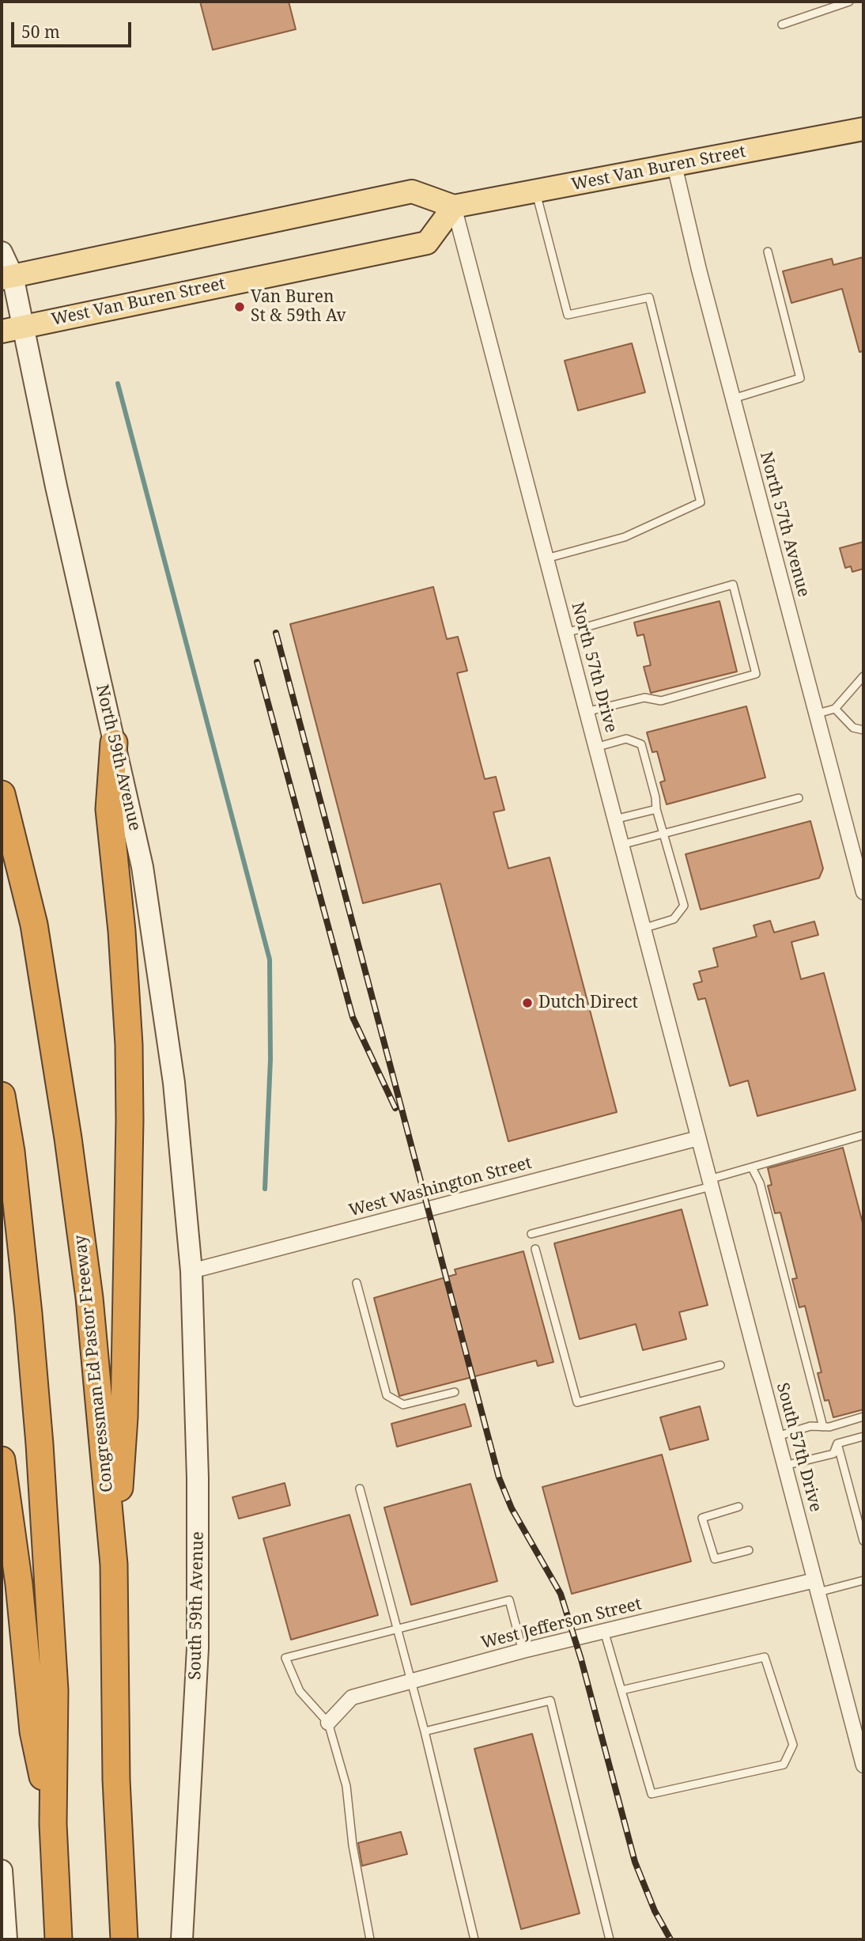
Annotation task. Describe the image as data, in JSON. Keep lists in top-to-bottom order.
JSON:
{
  "streets": {
    "highway": ["Congressman Ed Pastor Freeway"],
    "main road": ["West Van Buren Street", "North 59th Avenue", "South 59th Avenue"],
    "street": [
      "North 57th Avenue",
      "North 57th Drive",
      "West Washington Street",
      "South 57th Drive",
      "West Jefferson Street"
    ]
  },
  "crossings": [
    ["West Van Buren Street", "North 57th Avenue"],
    ["West Van Buren Street", "North 57th Drive"],
    ["West Van Buren Street", "North 59th Avenue"],
    ["North 57th Drive", "West Washington Street"],
    ["North 57th Drive", "South 57th Drive"],
    ["North 59th Avenue", "West Washington Street"],
    ["North 59th Avenue", "South 59th Avenue"],
    ["West Washington Street", "South 57th Drive"],
    ["West Washington Street", "South 59th Avenue"],
    ["South 57th Drive", "West Jefferson Street"]
  ],
  "places": ["Van Buren St & 59th Av", "Dutch Direct"],
  "scale_bar": "50 m"
}
